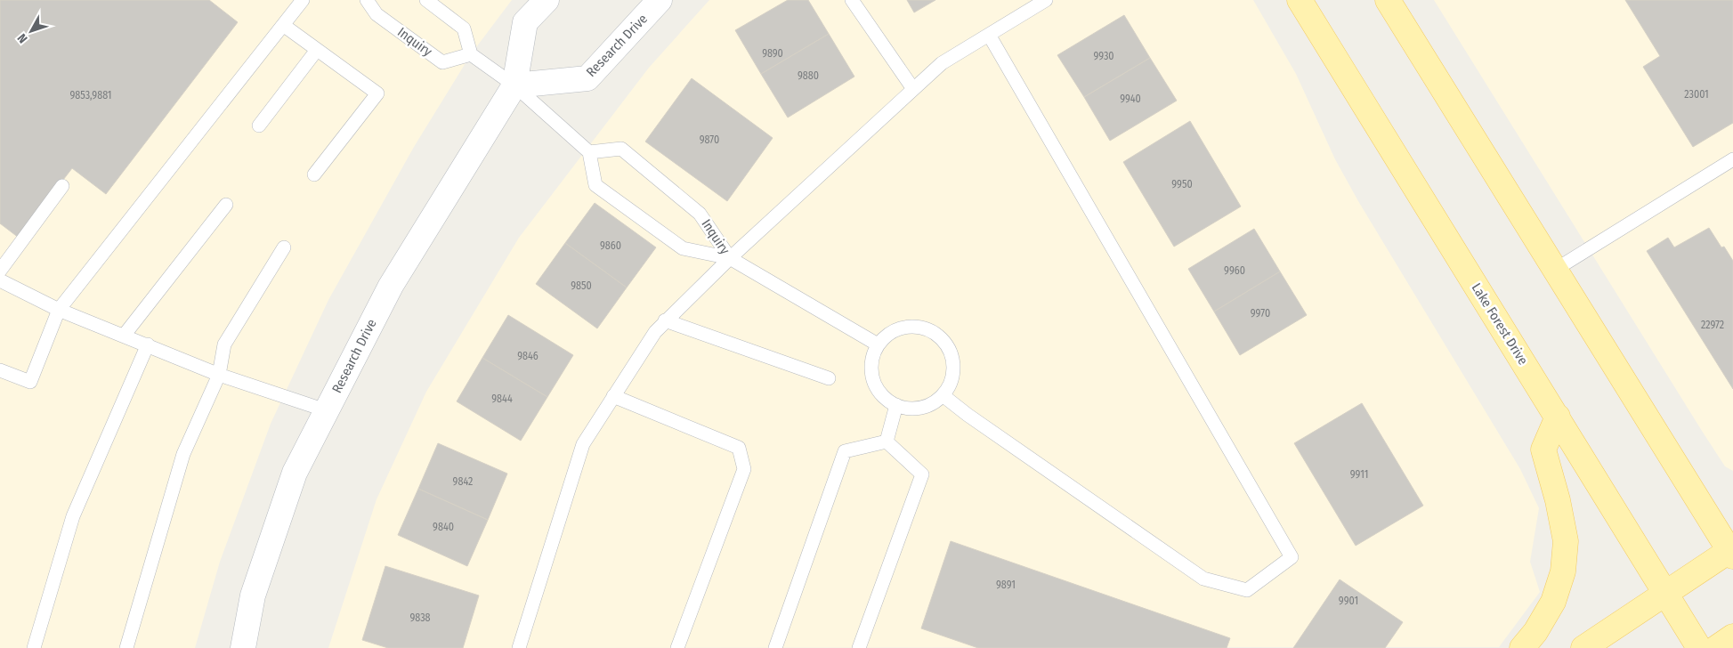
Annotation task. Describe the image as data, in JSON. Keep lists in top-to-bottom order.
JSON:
{
  "streets": {
    "main road": ["Research Drive", "Lake Forest Drive"],
    "lane": ["Inquiry"]
  },
  "house_numbers": [
    "9890",
    "9930",
    "9880",
    "23001",
    "9853,9881",
    "9940",
    "9870",
    "9950",
    "9860",
    "9960",
    "9850",
    "9970",
    "22972",
    "9846",
    "9844",
    "9911",
    "9842",
    "9840",
    "9891",
    "9901",
    "9838"
  ],
  "north": "bottom left"
}
